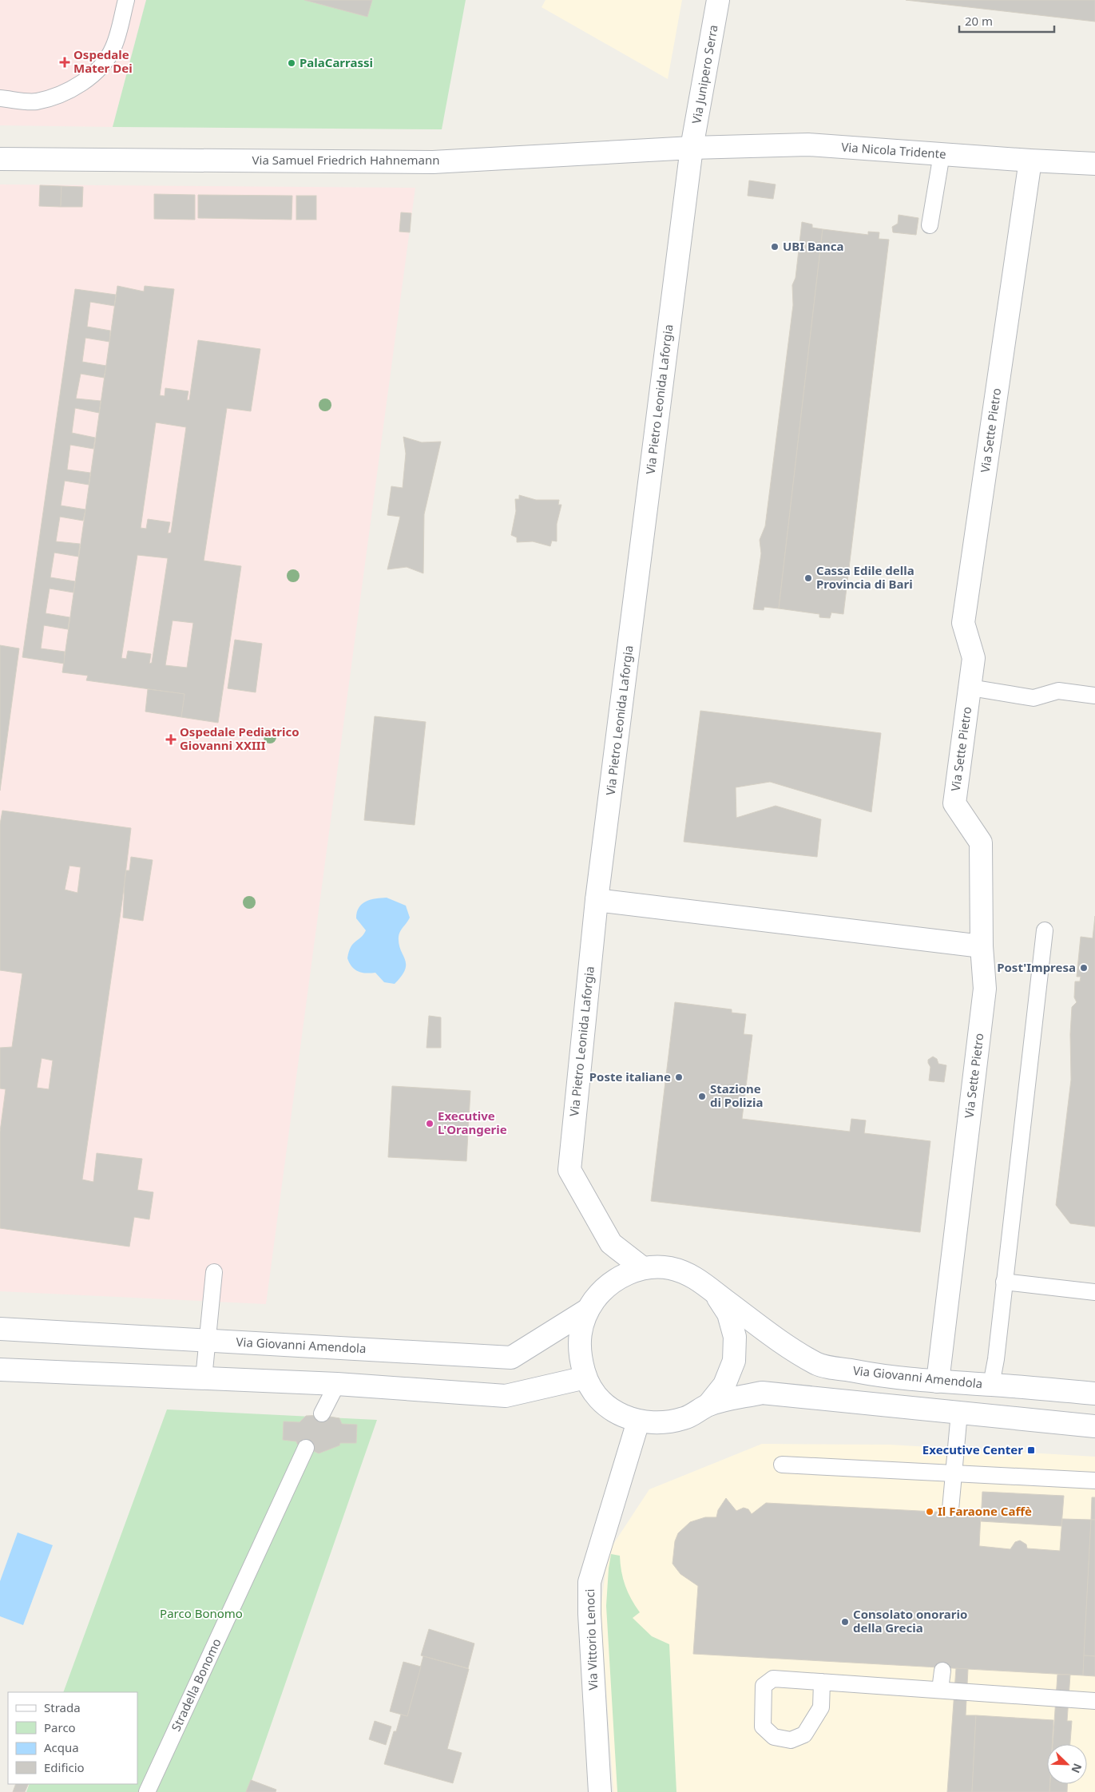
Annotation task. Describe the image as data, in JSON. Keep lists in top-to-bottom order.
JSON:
{
  "streets": {
    "street": [
      "Via Junipero Serra",
      "Via Nicola Tridente",
      "Via Samuel Friedrich Hahnemann",
      "Via Pietro Leonida Laforgia",
      "Via Sette Pietro",
      "Via Giovanni Amendola",
      "Via Vittorio Lenoci"
    ],
    "lane": ["Stradella Bonomo"]
  },
  "crossings": [
    ["Via Junipero Serra", "Via Nicola Tridente"],
    ["Via Junipero Serra", "Via Samuel Friedrich Hahnemann"],
    ["Via Junipero Serra", "Via Pietro Leonida Laforgia"],
    ["Via Nicola Tridente", "Via Samuel Friedrich Hahnemann"],
    ["Via Nicola Tridente", "Via Pietro Leonida Laforgia"],
    ["Via Nicola Tridente", "Via Sette Pietro"],
    ["Via Samuel Friedrich Hahnemann", "Via Pietro Leonida Laforgia"],
    ["Via Pietro Leonida Laforgia", "Via Giovanni Amendola"],
    ["Via Sette Pietro", "Via Giovanni Amendola"],
    ["Via Giovanni Amendola", "Via Vittorio Lenoci"]
  ],
  "parks": ["Parco Bonomo"],
  "places": {
    "health": ["Ospedale Mater Dei", "Ospedale Pediatrico Giovanni XXIII"],
    "other": [
      "PalaCarrassi",
      "UBI Banca",
      "Cassa Edile della Provincia di Bari",
      "Post'Impresa",
      "Poste italiane",
      "Stazione di Polizia",
      "Executive L'Orangerie",
      "Il Faraone Caffè",
      "Consolato onorario della Grecia"
    ],
    "transit": ["Executive Center"]
  },
  "legend": [
    "Strada",
    "Parco",
    "Acqua",
    "Edificio"
  ],
  "scale_bar": "20 m",
  "north": "bottom right"
}
